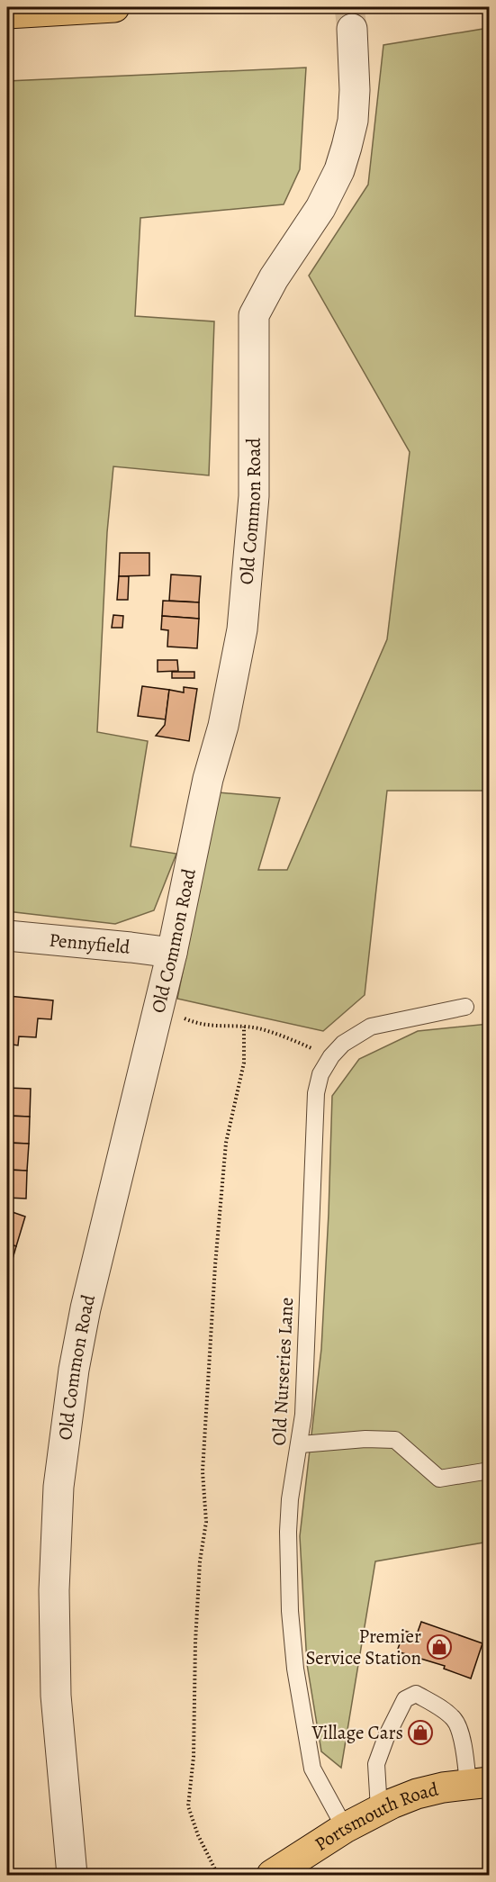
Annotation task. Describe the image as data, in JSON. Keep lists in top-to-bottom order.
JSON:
{
  "streets": {
    "main road": ["Portsmouth Road"],
    "street": ["Old Common Road", "Pennyfield"],
    "lane": ["Old Nurseries Lane"]
  },
  "crossings": [
    ["Old Common Road", "Pennyfield"],
    ["Old Nurseries Lane", "Portsmouth Road"]
  ],
  "places": {
    "shop": ["Premier Service Station", "Village Cars"]
  }
}
